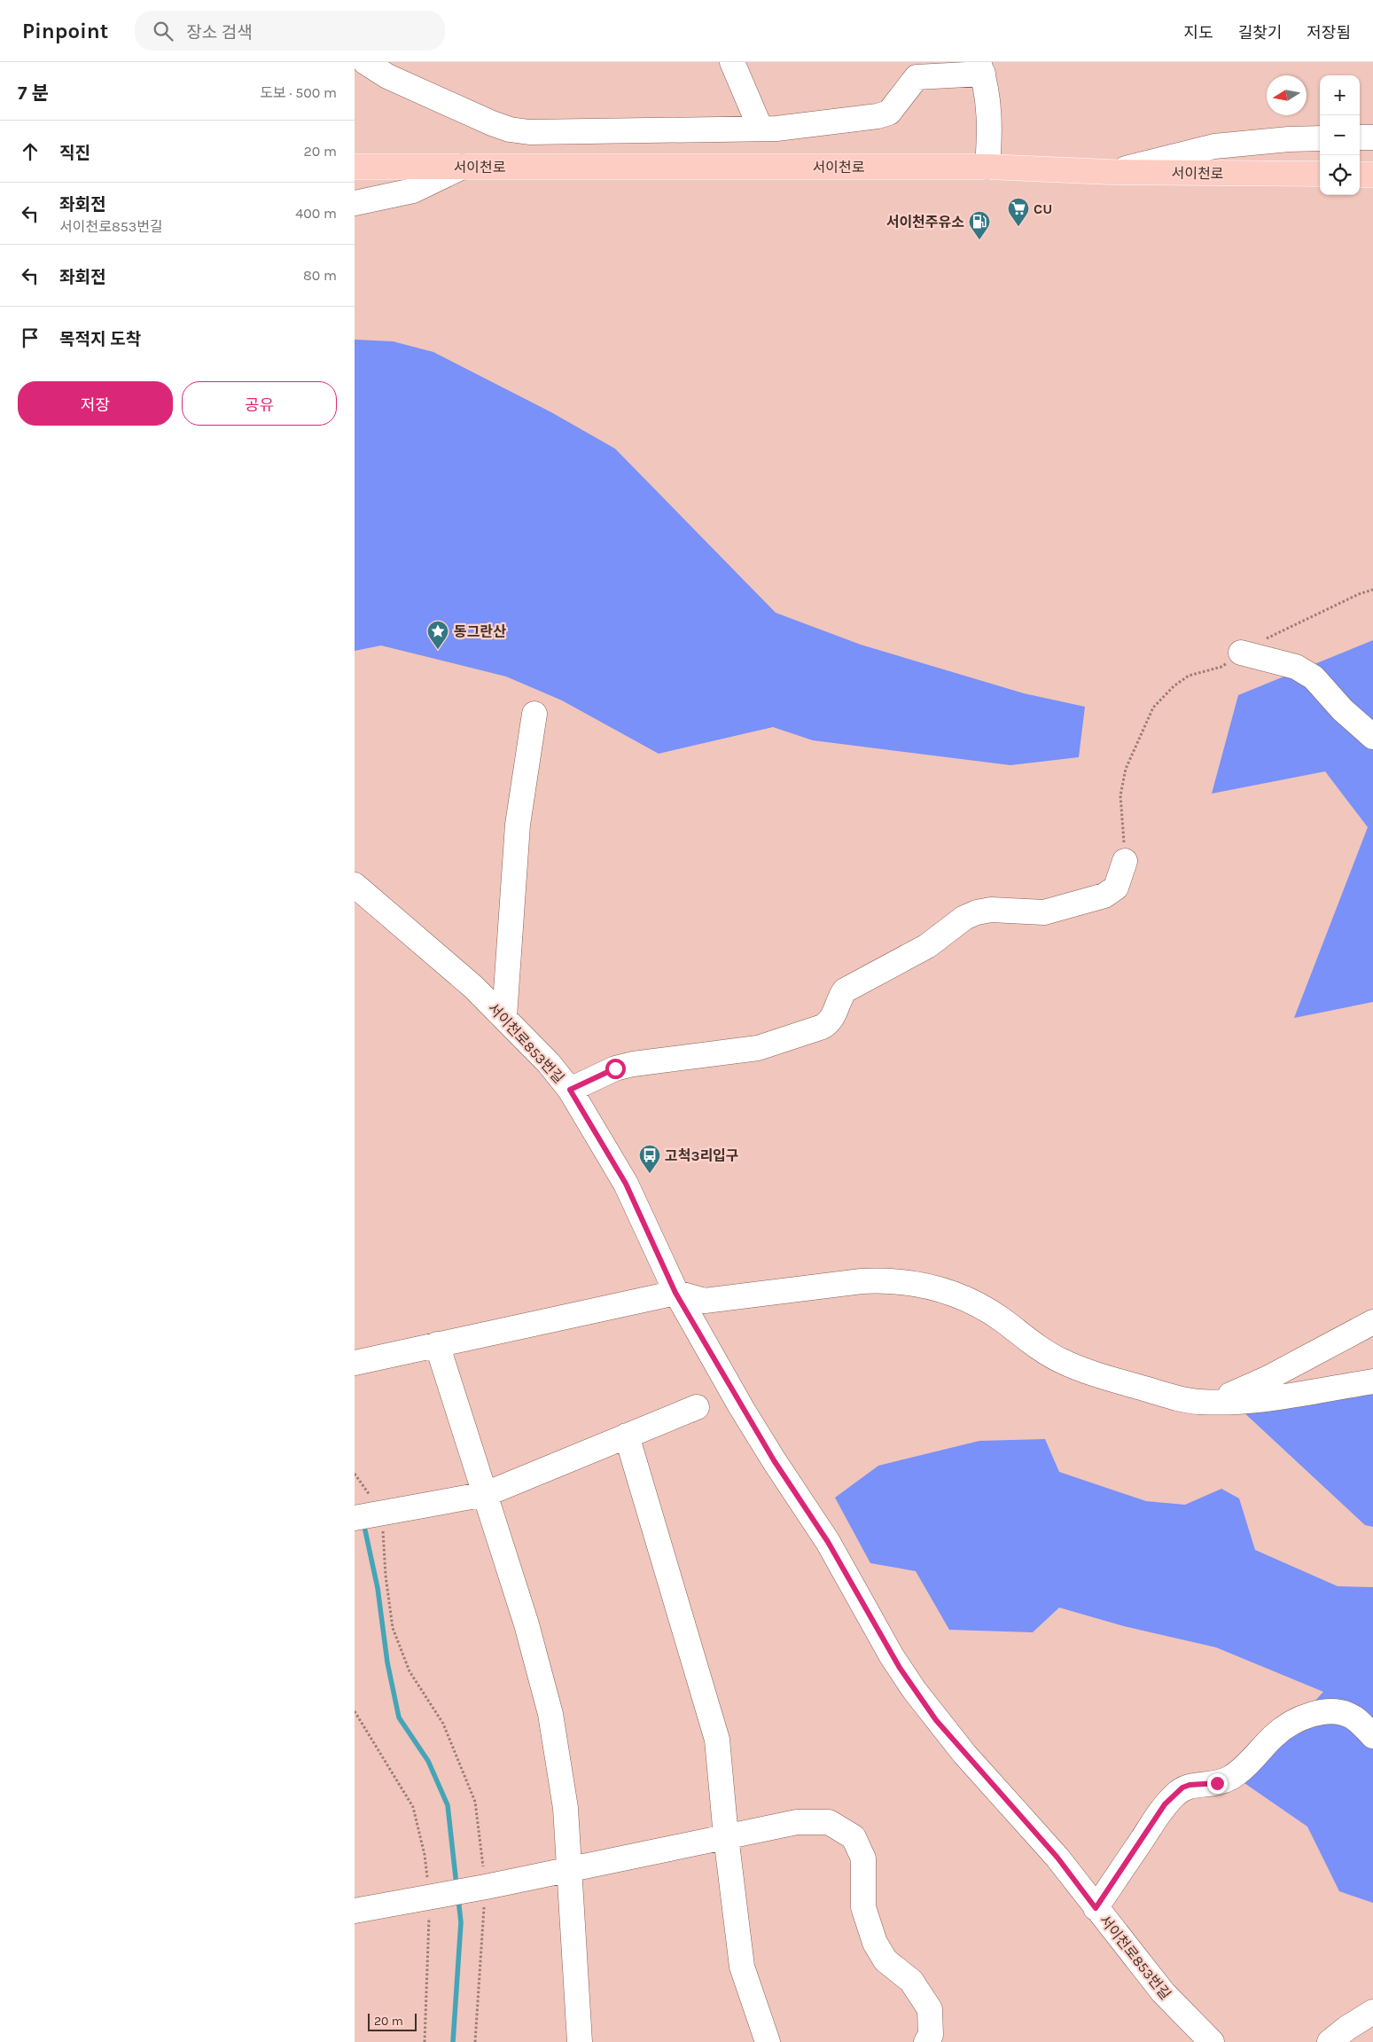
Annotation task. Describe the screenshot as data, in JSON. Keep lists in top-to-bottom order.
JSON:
{
  "streets": {
    "main road": ["서이천로"],
    "street": ["서이천로853번길"]
  },
  "places": {
    "supermarket": ["CU"],
    "fuel station": ["서이천주유소"],
    "place": ["동그란산"],
    "bus stop": ["고척3리입구"]
  },
  "scale_bar": "20 m",
  "north": "left",
  "page": {
    "header": "Pinpoint",
    "search": "장소 검색",
    "nav": ["지도", "길찾기", "저장됨"],
    "heading": ["7 분", "도보 · 500 m"],
    "map_buttons": ["+", "−"],
    "list": [
      ["직진", "20 m"],
      ["좌회전", "서이천로853번길", "400 m"],
      ["좌회전", "80 m"],
      "목적지 도착"
    ],
    "buttons": ["저장", "공유"],
    "scale": "20 m"
  }
}
